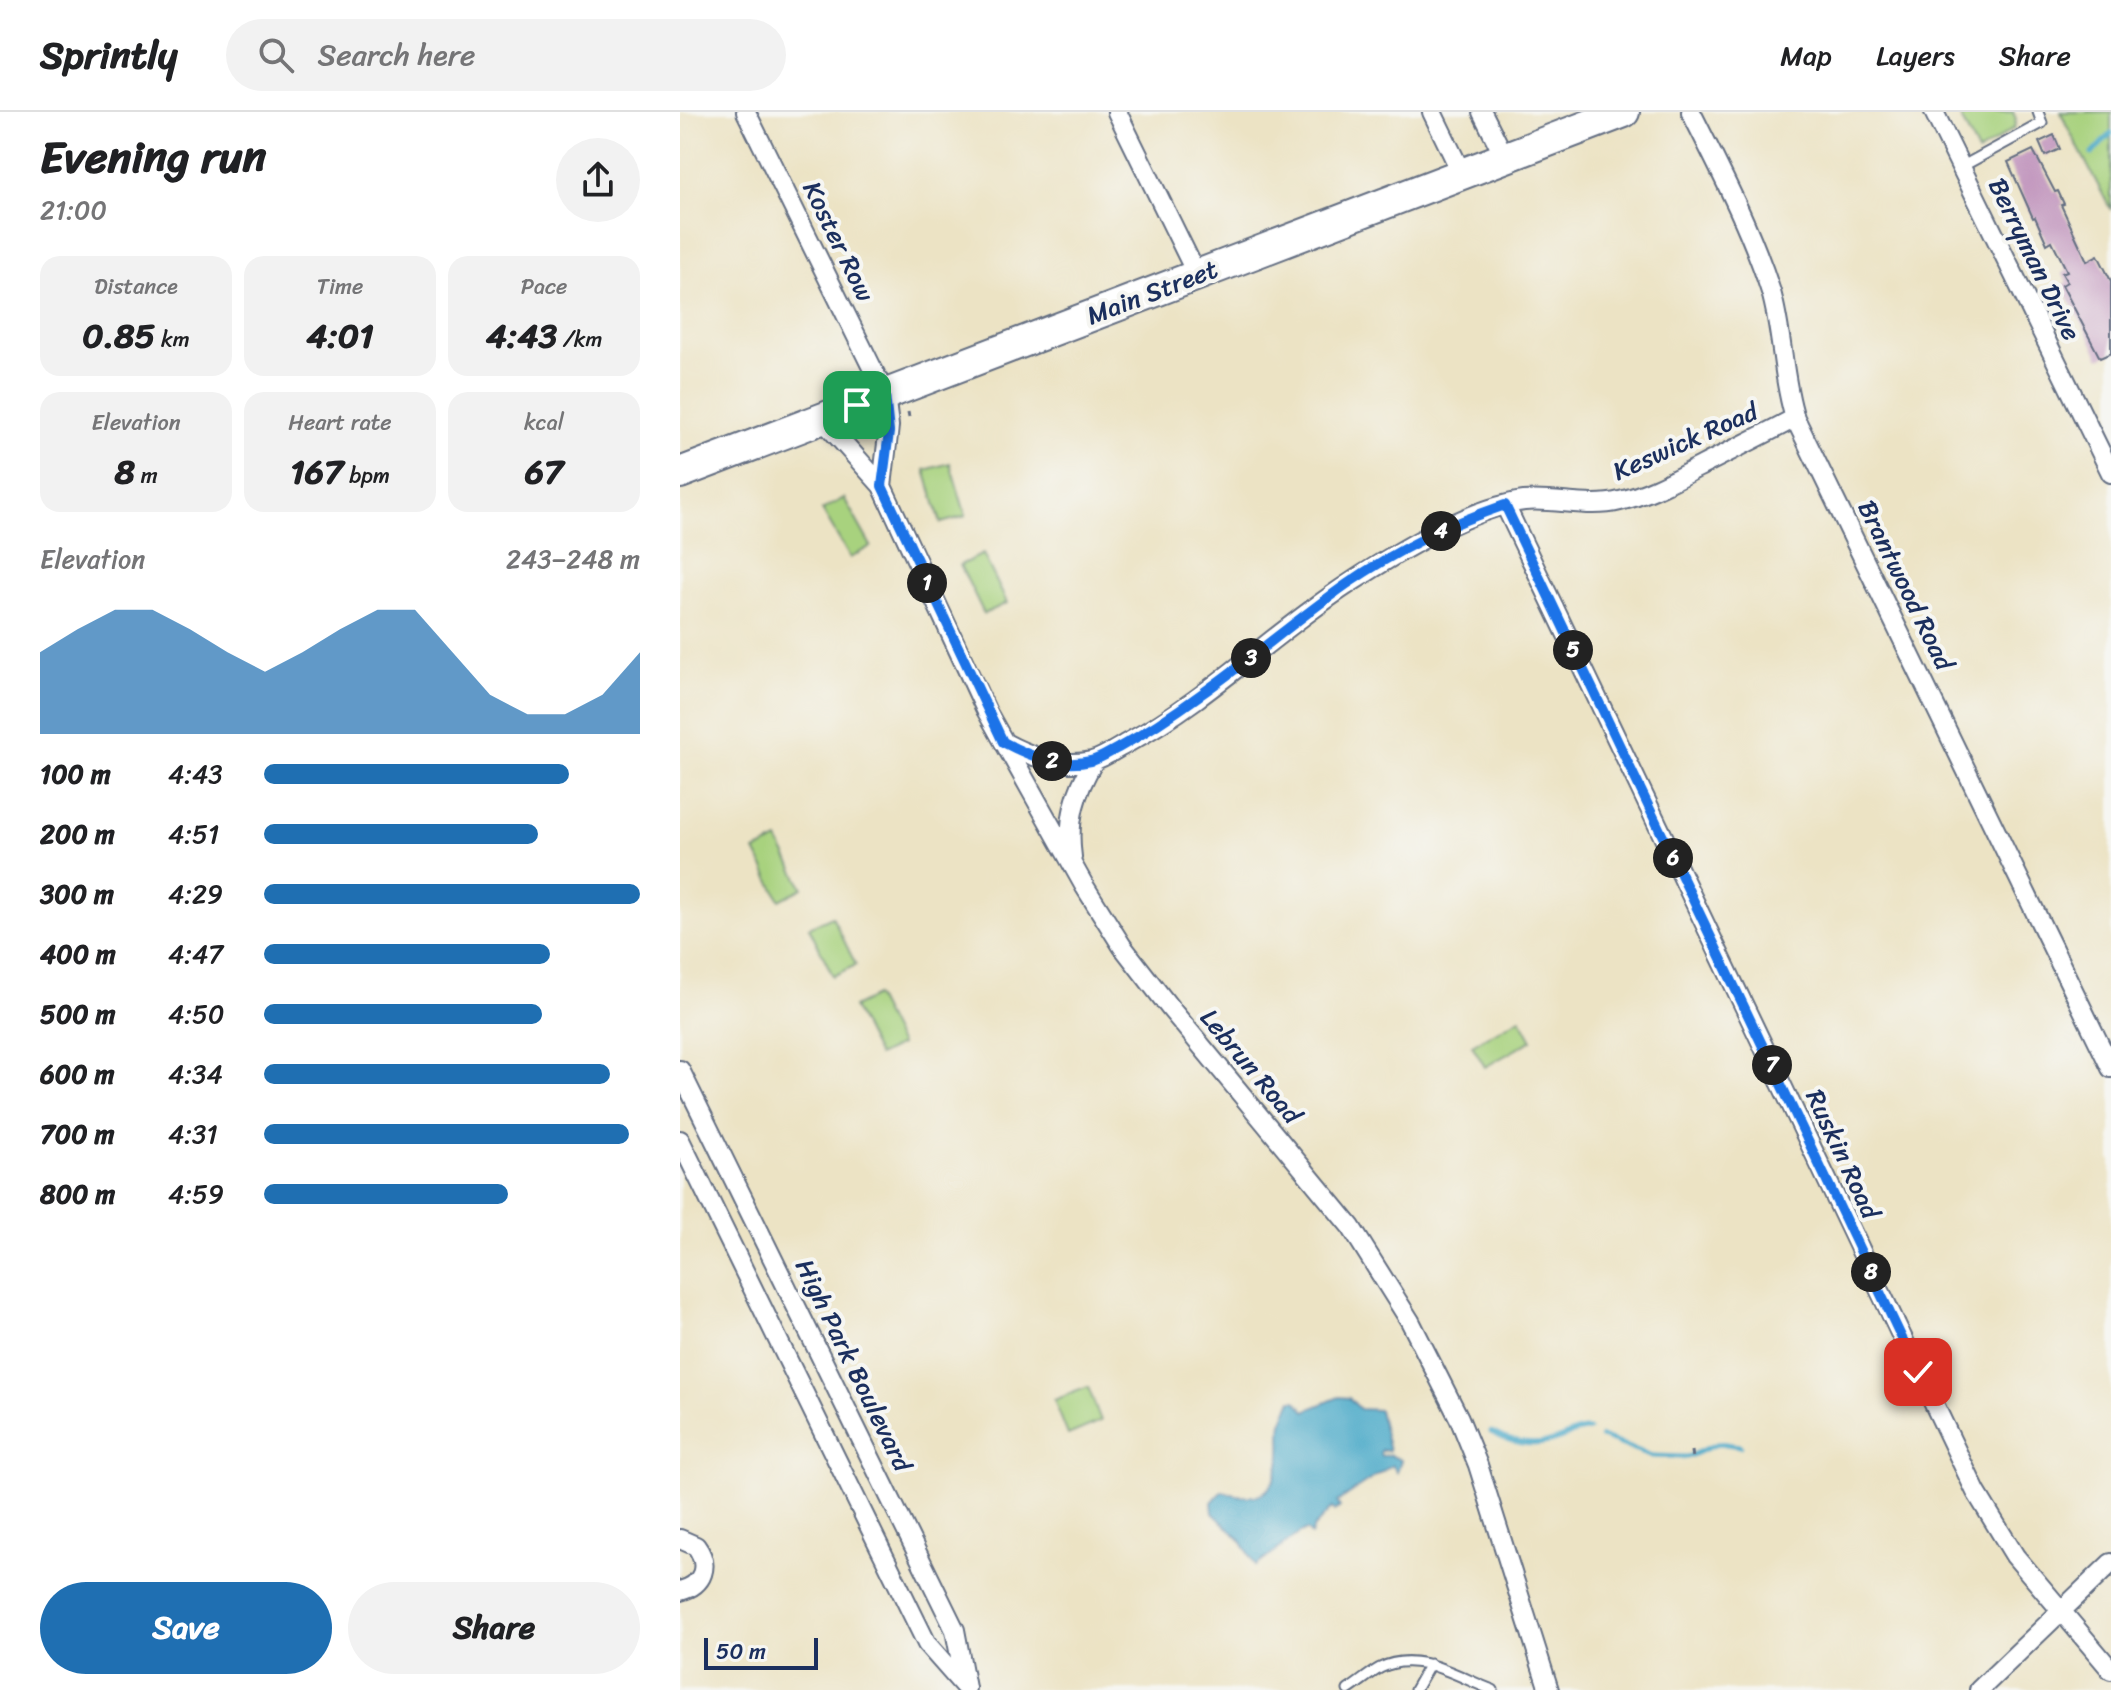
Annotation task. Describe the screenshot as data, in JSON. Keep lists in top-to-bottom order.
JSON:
{
  "streets": {
    "main road": ["Main Street"],
    "street": [
      "Koster Row",
      "Berryman Drive",
      "Keswick Road",
      "Brantwood Road",
      "Lebrun Road",
      "Ruskin Road",
      "High Park Boulevard"
    ]
  },
  "crossings": [
    ["Koster Row", "Main Street"],
    ["Main Street", "Lebrun Road"],
    ["Keswick Road", "Brantwood Road"],
    ["Keswick Road", "Lebrun Road"],
    ["Keswick Road", "Ruskin Road"]
  ],
  "scale_bar": "50 m",
  "page": {
    "header": "Sprintly",
    "search": "Search here",
    "nav": ["Map", "Layers", "Share"],
    "heading": ["Evening run", "21:00"],
    "stats": [
      ["Distance", "0.85 km"],
      ["Time", "4:01"],
      ["Pace", "4:43 /km"],
      ["Elevation", "8 m"],
      ["Heart rate", "167 bpm"],
      ["kcal", "67"]
    ],
    "pins": [
      "4",
      "1",
      "5",
      "3",
      "2",
      "6",
      "7",
      "8"
    ],
    "chart": ["Elevation", "243–248 m"],
    "list": [
      {
        "name": "100 m",
        "note": "4:43"
      },
      {
        "name": "200 m",
        "note": "4:51"
      },
      {
        "name": "300 m",
        "note": "4:29"
      },
      {
        "name": "400 m",
        "note": "4:47"
      },
      {
        "name": "500 m",
        "note": "4:50"
      },
      {
        "name": "600 m",
        "note": "4:34"
      },
      {
        "name": "700 m",
        "note": "4:31"
      },
      {
        "name": "800 m",
        "note": "4:59"
      }
    ],
    "buttons": ["Save", "Share"],
    "scale": "50 m"
  }
}
